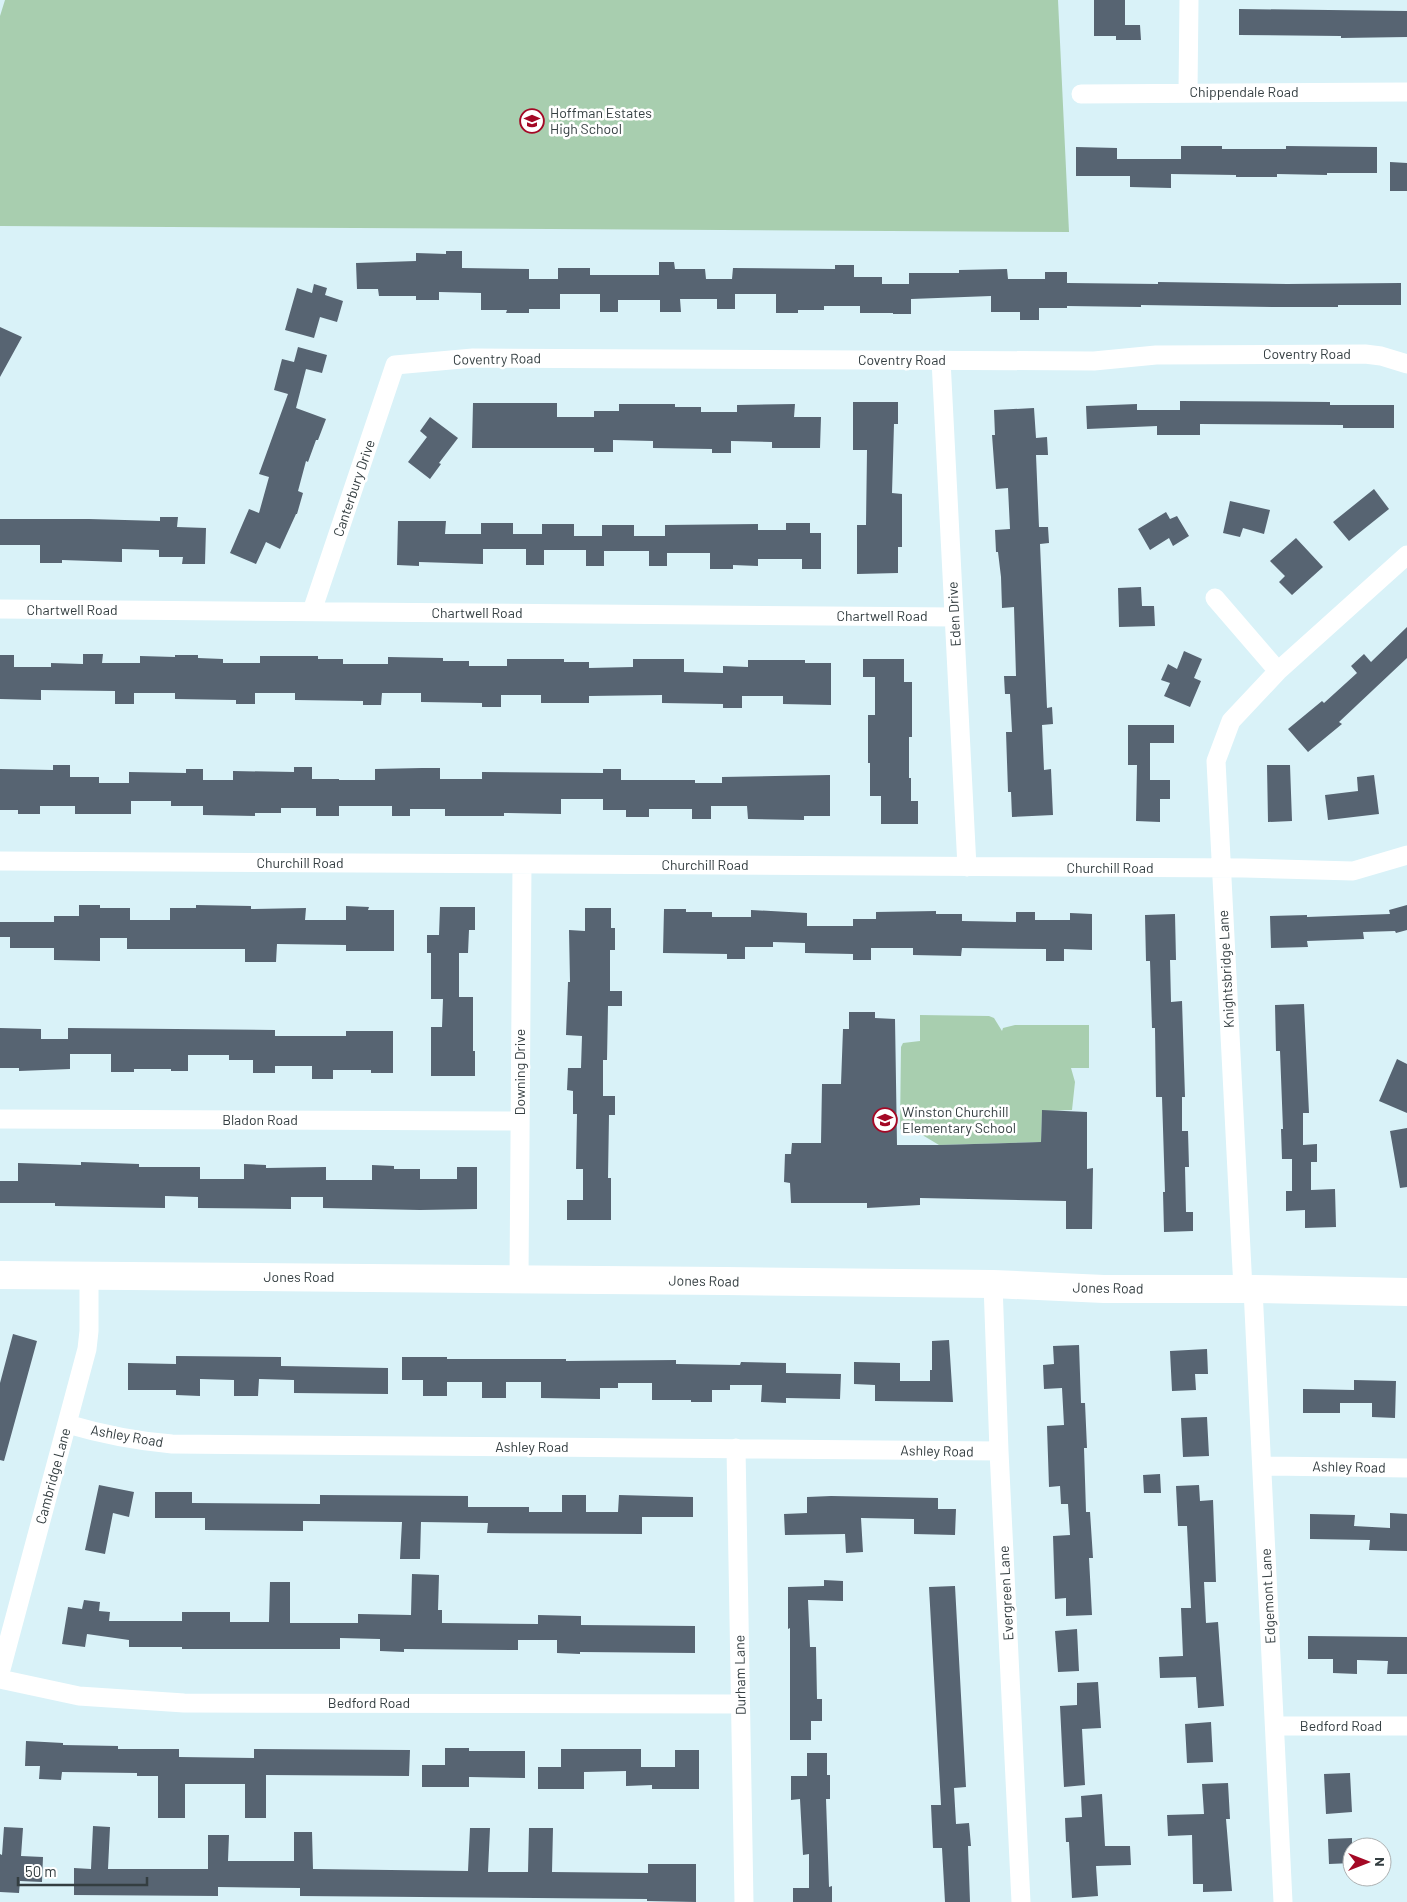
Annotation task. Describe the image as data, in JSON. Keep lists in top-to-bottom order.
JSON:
{
  "streets": {
    "street": [
      "Chippendale Road",
      "Coventry Road",
      "Canterbury Drive",
      "Chartwell Road",
      "Eden Drive",
      "Churchill Road",
      "Knightsbridge Lane",
      "Downing Drive",
      "Bladon Road",
      "Jones Road",
      "Ashley Road",
      "Cambridge Lane",
      "Evergreen Lane",
      "Edgemont Lane",
      "Durham Lane",
      "Bedford Road"
    ]
  },
  "crossings": [
    ["Coventry Road", "Canterbury Drive"],
    ["Coventry Road", "Eden Drive"],
    ["Canterbury Drive", "Chartwell Road"],
    ["Chartwell Road", "Eden Drive"],
    ["Eden Drive", "Churchill Road"],
    ["Churchill Road", "Knightsbridge Lane"],
    ["Churchill Road", "Downing Drive"],
    ["Knightsbridge Lane", "Jones Road"],
    ["Knightsbridge Lane", "Edgemont Lane"],
    ["Downing Drive", "Bladon Road"],
    ["Downing Drive", "Jones Road"],
    ["Jones Road", "Cambridge Lane"],
    ["Jones Road", "Evergreen Lane"],
    ["Jones Road", "Edgemont Lane"],
    ["Ashley Road", "Cambridge Lane"],
    ["Ashley Road", "Evergreen Lane"],
    ["Ashley Road", "Edgemont Lane"],
    ["Ashley Road", "Durham Lane"],
    ["Edgemont Lane", "Bedford Road"],
    ["Durham Lane", "Bedford Road"]
  ],
  "places": {
    "school or university": ["Hoffman Estates High School", "Winston Churchill Elementary School"]
  },
  "scale_bar": "50 m",
  "north": "right"
}
